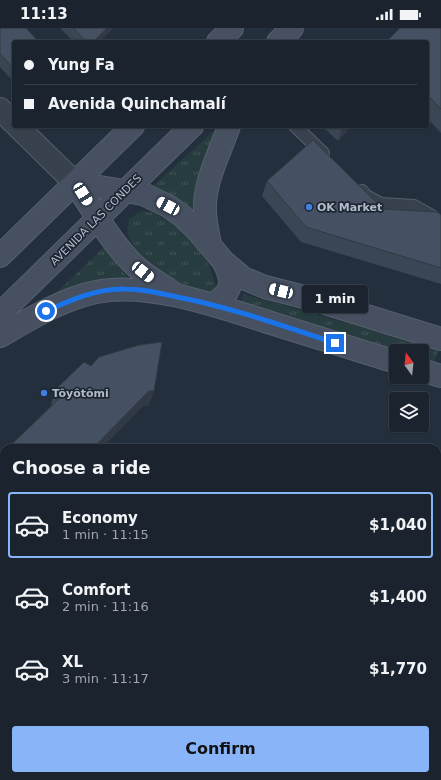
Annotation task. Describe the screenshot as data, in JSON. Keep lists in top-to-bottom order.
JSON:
{
  "streets": {
    "street": ["AVENIDA LAS CONDES"]
  },
  "places": ["OK Market", "Tôyôtômi"],
  "north": "top",
  "page": {
    "status": "11:13",
    "banner": ["Yung Fa", "Avenida Quinchamalí"],
    "bubble": "1 min",
    "heading": "Choose a ride",
    "list": [
      {
        "name": "Economy",
        "note": "1 min · 11:15",
        "value": "$1,040"
      },
      {
        "name": "Comfort",
        "note": "2 min · 11:16",
        "value": "$1,400"
      },
      {
        "name": "XL",
        "note": "3 min · 11:17",
        "value": "$1,770"
      }
    ],
    "buttons": "Confirm"
  }
}
